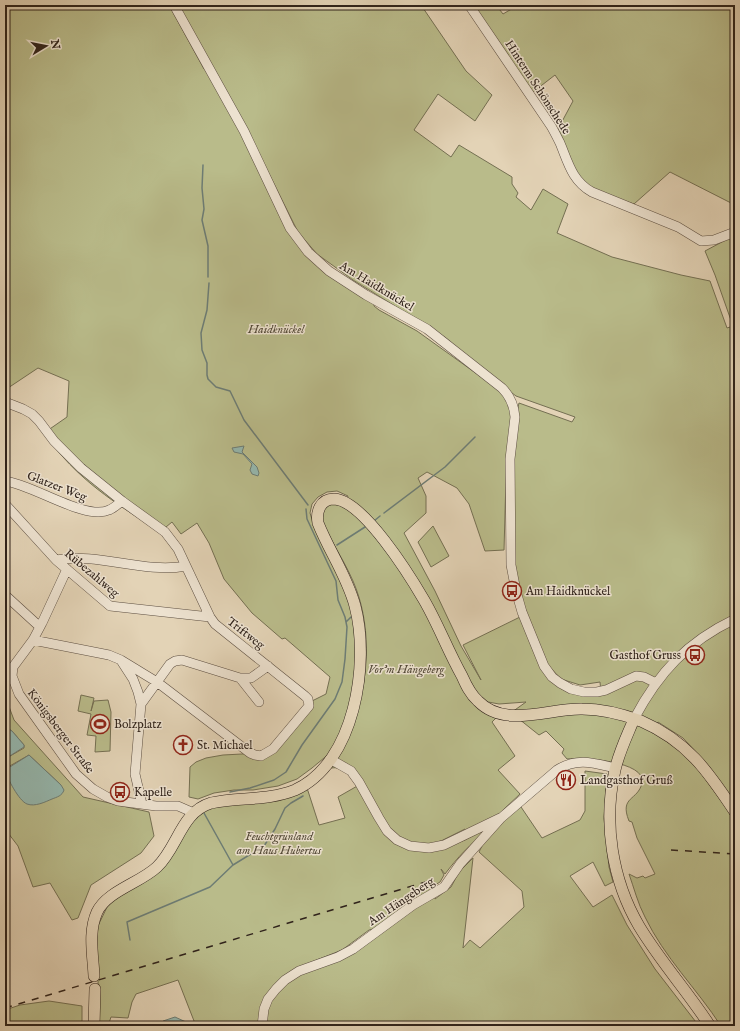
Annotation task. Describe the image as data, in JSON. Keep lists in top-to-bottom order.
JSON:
{
  "streets": {
    "street": [
      "Hinterm Schönschede",
      "Am Haidknückel",
      "Glatzer Weg",
      "Rübezahlweg",
      "Triftweg",
      "Königsberger Straße",
      "Am Hängeberg"
    ]
  },
  "crossings": [
    ["Glatzer Weg", "Triftweg"],
    ["Rübezahlweg", "Triftweg"],
    ["Rübezahlweg", "Königsberger Straße"]
  ],
  "parks": ["Haidknückel", "Vor'm Hängeberg", "Feuchtgrünland am Haus Hubertus"],
  "places": {
    "bus stop": ["Am Haidknückel", "Gasthof Gruss", "Kapelle"],
    "sports": ["Bolzplatz"],
    "church": ["St. Michael"],
    "restaurant": ["Landgasthof Gruß"]
  },
  "north": "right"
}
